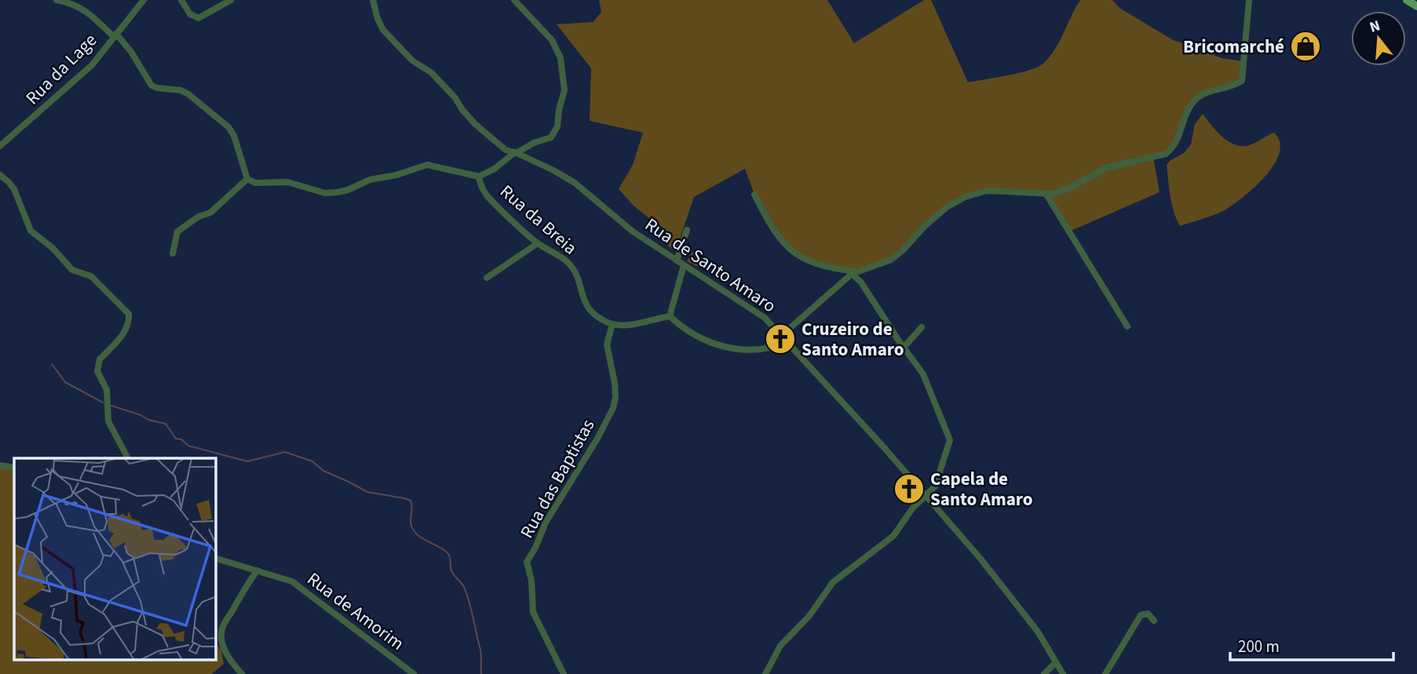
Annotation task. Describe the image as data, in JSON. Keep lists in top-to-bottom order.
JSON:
{
  "streets": {
    "street": [
      "Rua da Lage",
      "Rua da Breia",
      "Rua de Santo Amaro",
      "Rua das Baptistas",
      "Rua de Amorim"
    ]
  },
  "crossings": [
    ["Rua da Breia", "Rua das Baptistas"]
  ],
  "places": {
    "shop": ["Bricomarché"],
    "church": ["Cruzeiro de Santo Amaro", "Capela de Santo Amaro"]
  },
  "scale_bar": "200 m",
  "north": "top"
}
